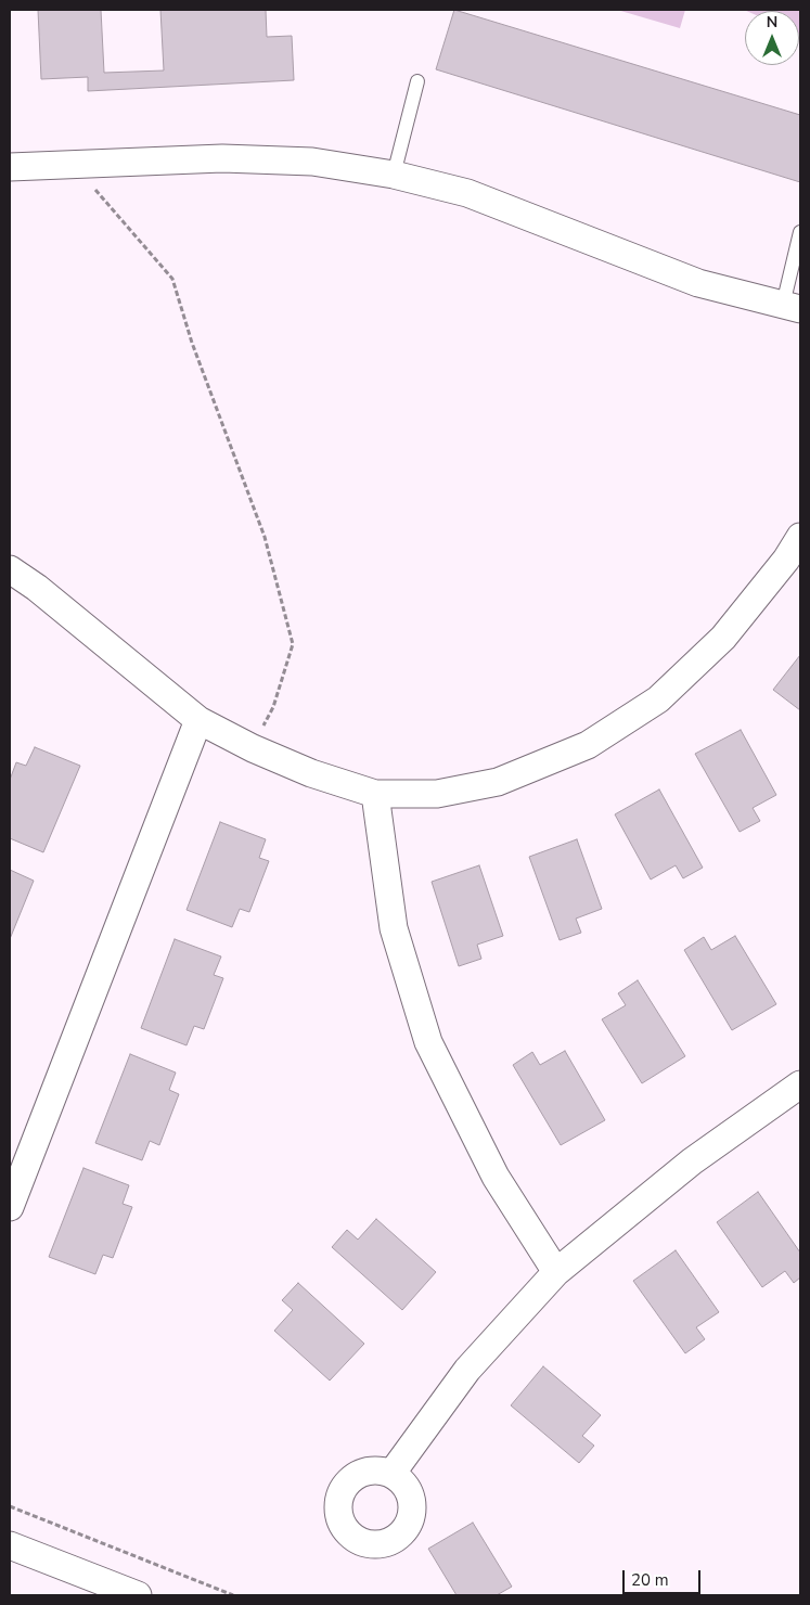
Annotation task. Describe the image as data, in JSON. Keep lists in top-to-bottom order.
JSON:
{
  "scale_bar": "20 m",
  "north": "top"
}
